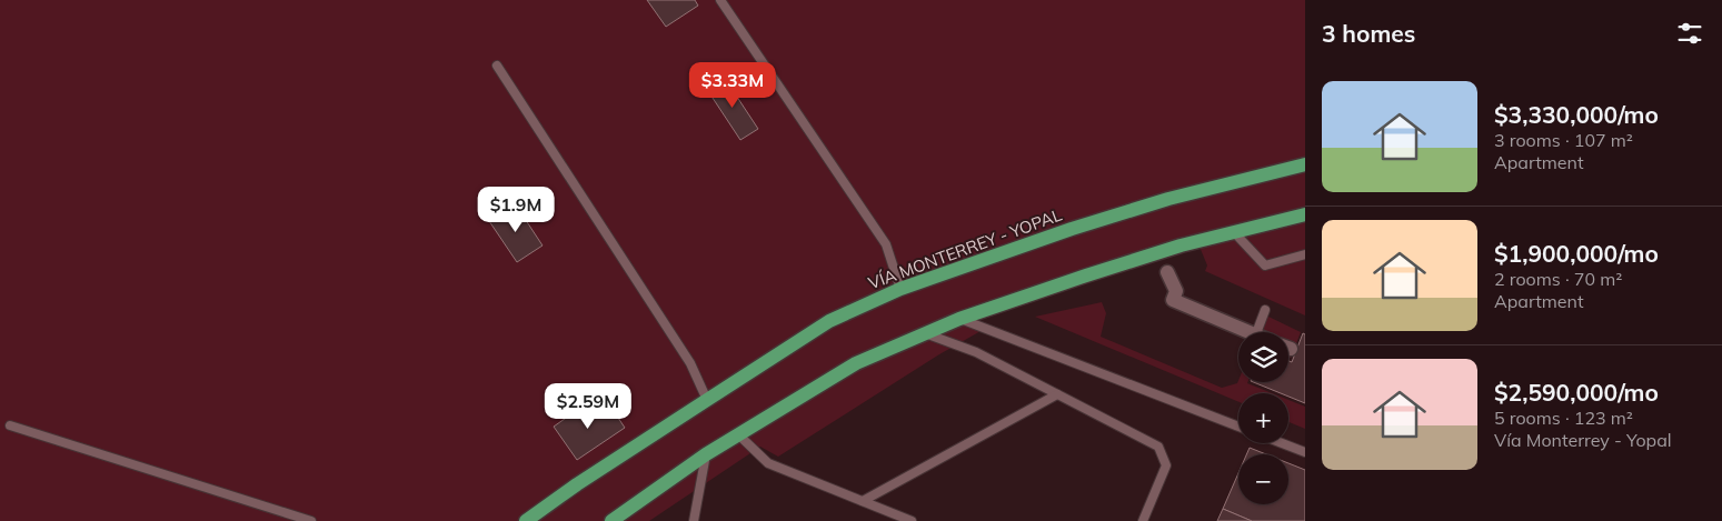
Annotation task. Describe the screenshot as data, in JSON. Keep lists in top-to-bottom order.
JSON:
{
  "streets": {
    "main road": ["VÍA MONTERREY - YOPAL"]
  },
  "page": {
    "heading": "3 homes",
    "price": ["$3.33M", "$1.9M", "$2.59M"],
    "list": [
      {
        "name": "$3,330,000/mo",
        "note": "3 rooms · 107 m² · Apartment"
      },
      {
        "name": "$1,900,000/mo",
        "note": "2 rooms · 70 m² · Apartment"
      },
      {
        "name": "$2,590,000/mo",
        "note": "5 rooms · 123 m² · Vía Monterrey - Yopal"
      }
    ],
    "map_buttons": ["+", "−"]
  }
}
